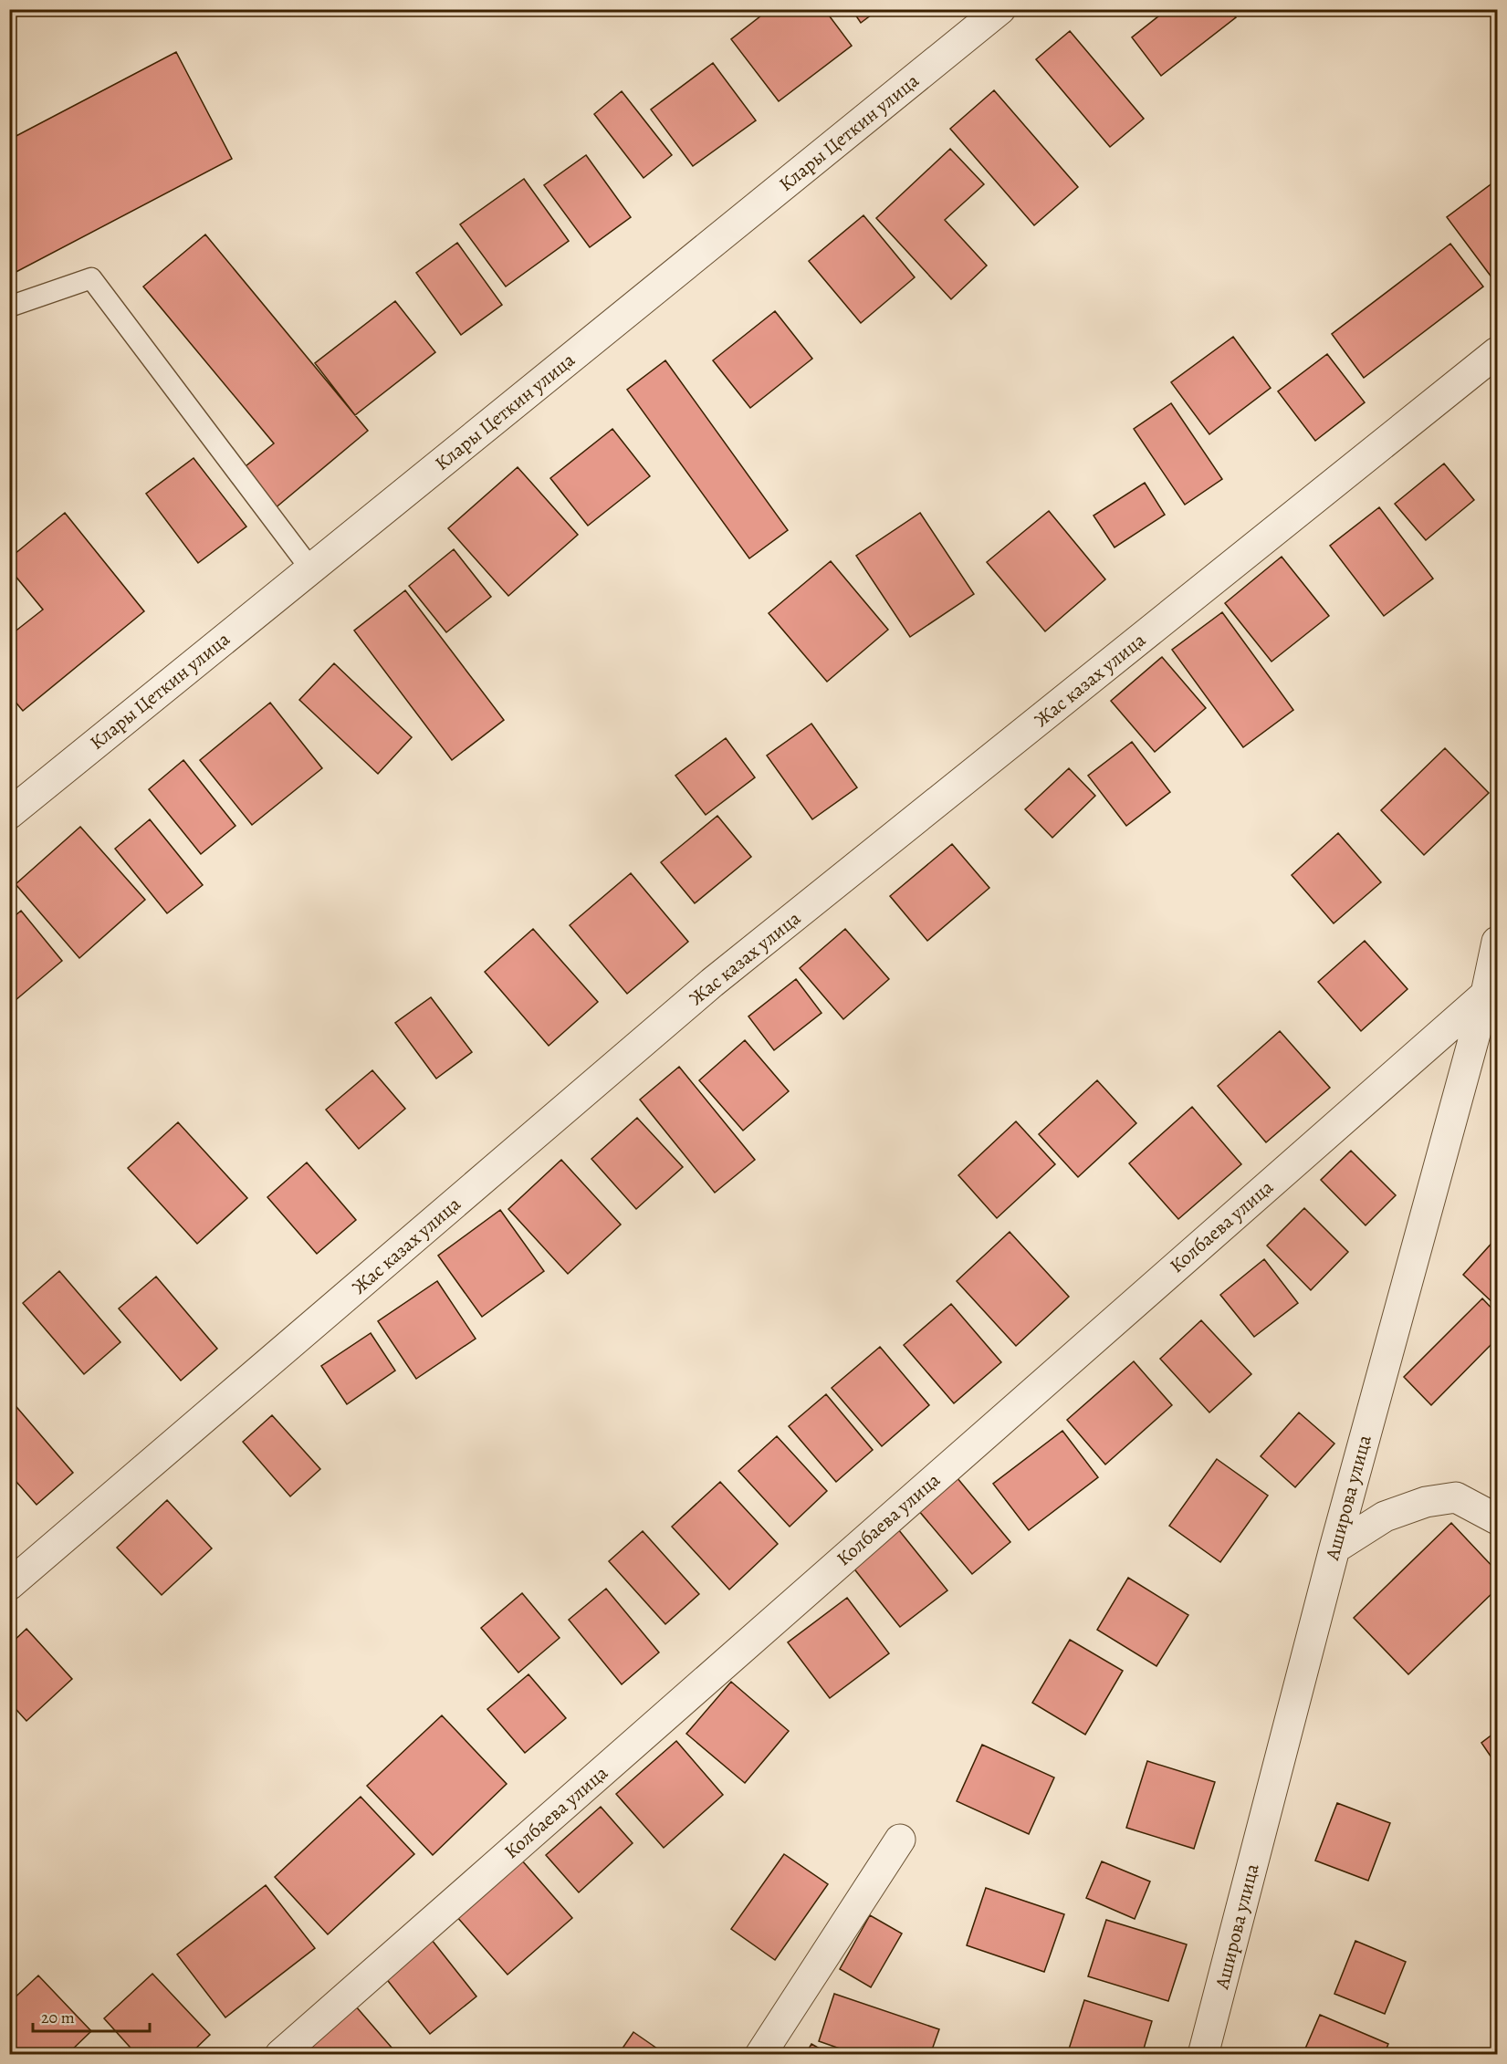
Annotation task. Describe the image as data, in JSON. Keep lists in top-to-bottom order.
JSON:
{
  "streets": {
    "street": [
      "Клары Цеткин улица",
      "Жас казах улица",
      "Колбаева улица",
      "Аширова улица"
    ]
  },
  "crossings": [
    ["Колбаева улица", "Аширова улица"]
  ],
  "scale_bar": "20 m"
}
